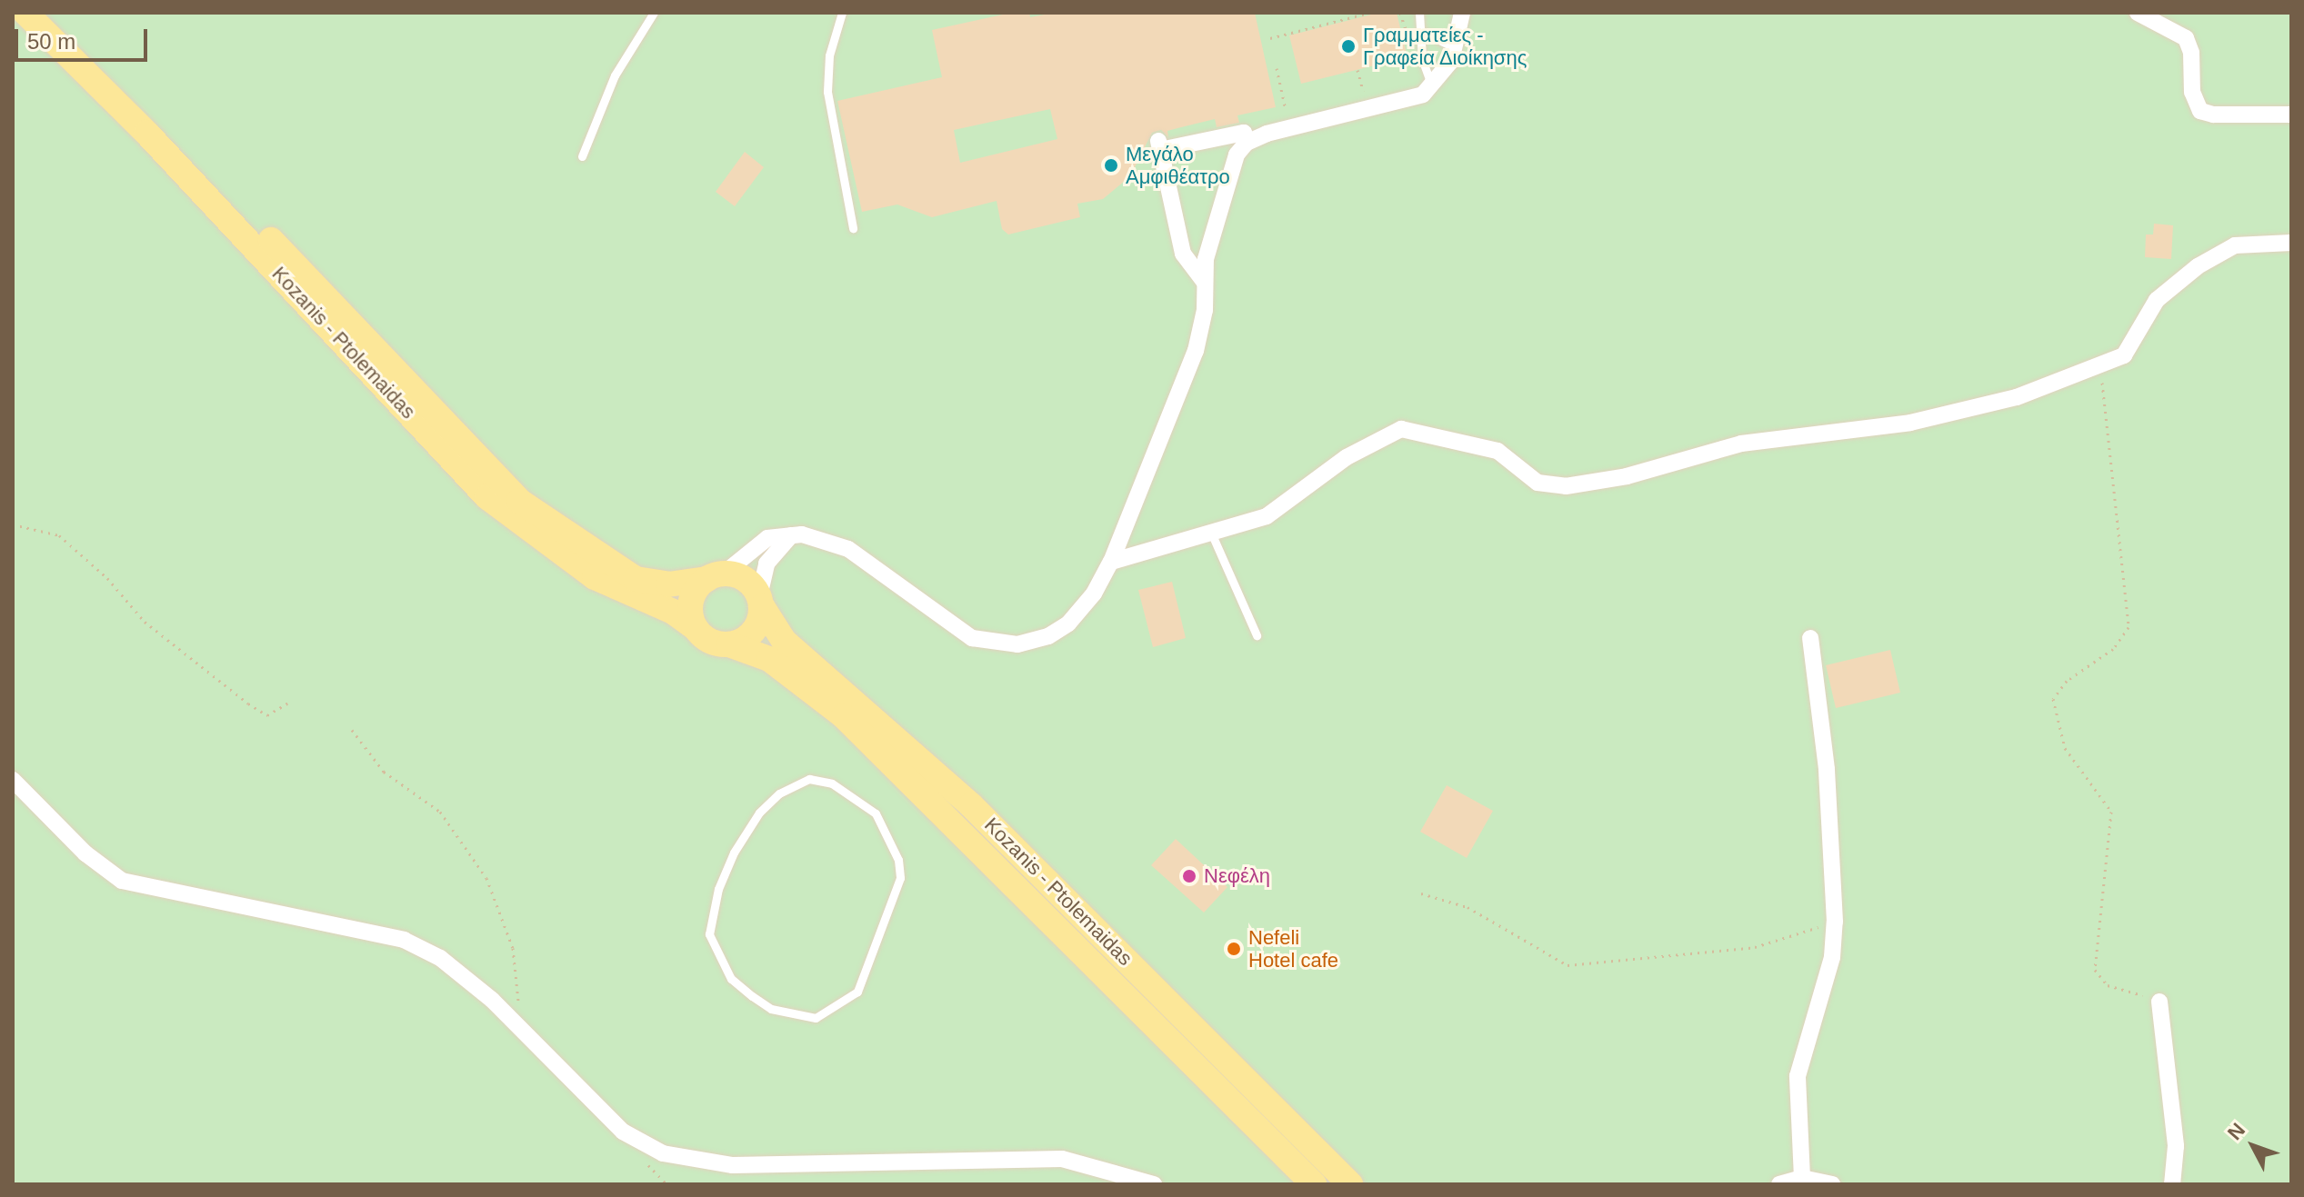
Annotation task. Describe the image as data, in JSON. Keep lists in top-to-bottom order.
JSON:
{
  "streets": {
    "main road": ["Kozanis - Ptolemaidas"]
  },
  "places": [
    "Γραμματείες - Γραφεία Διοίκησης",
    "Μεγάλο Αμφιθέατρο",
    "Νεφέλη",
    "Nefeli Hotel cafe"
  ],
  "scale_bar": "50 m",
  "north": "top left"
}
